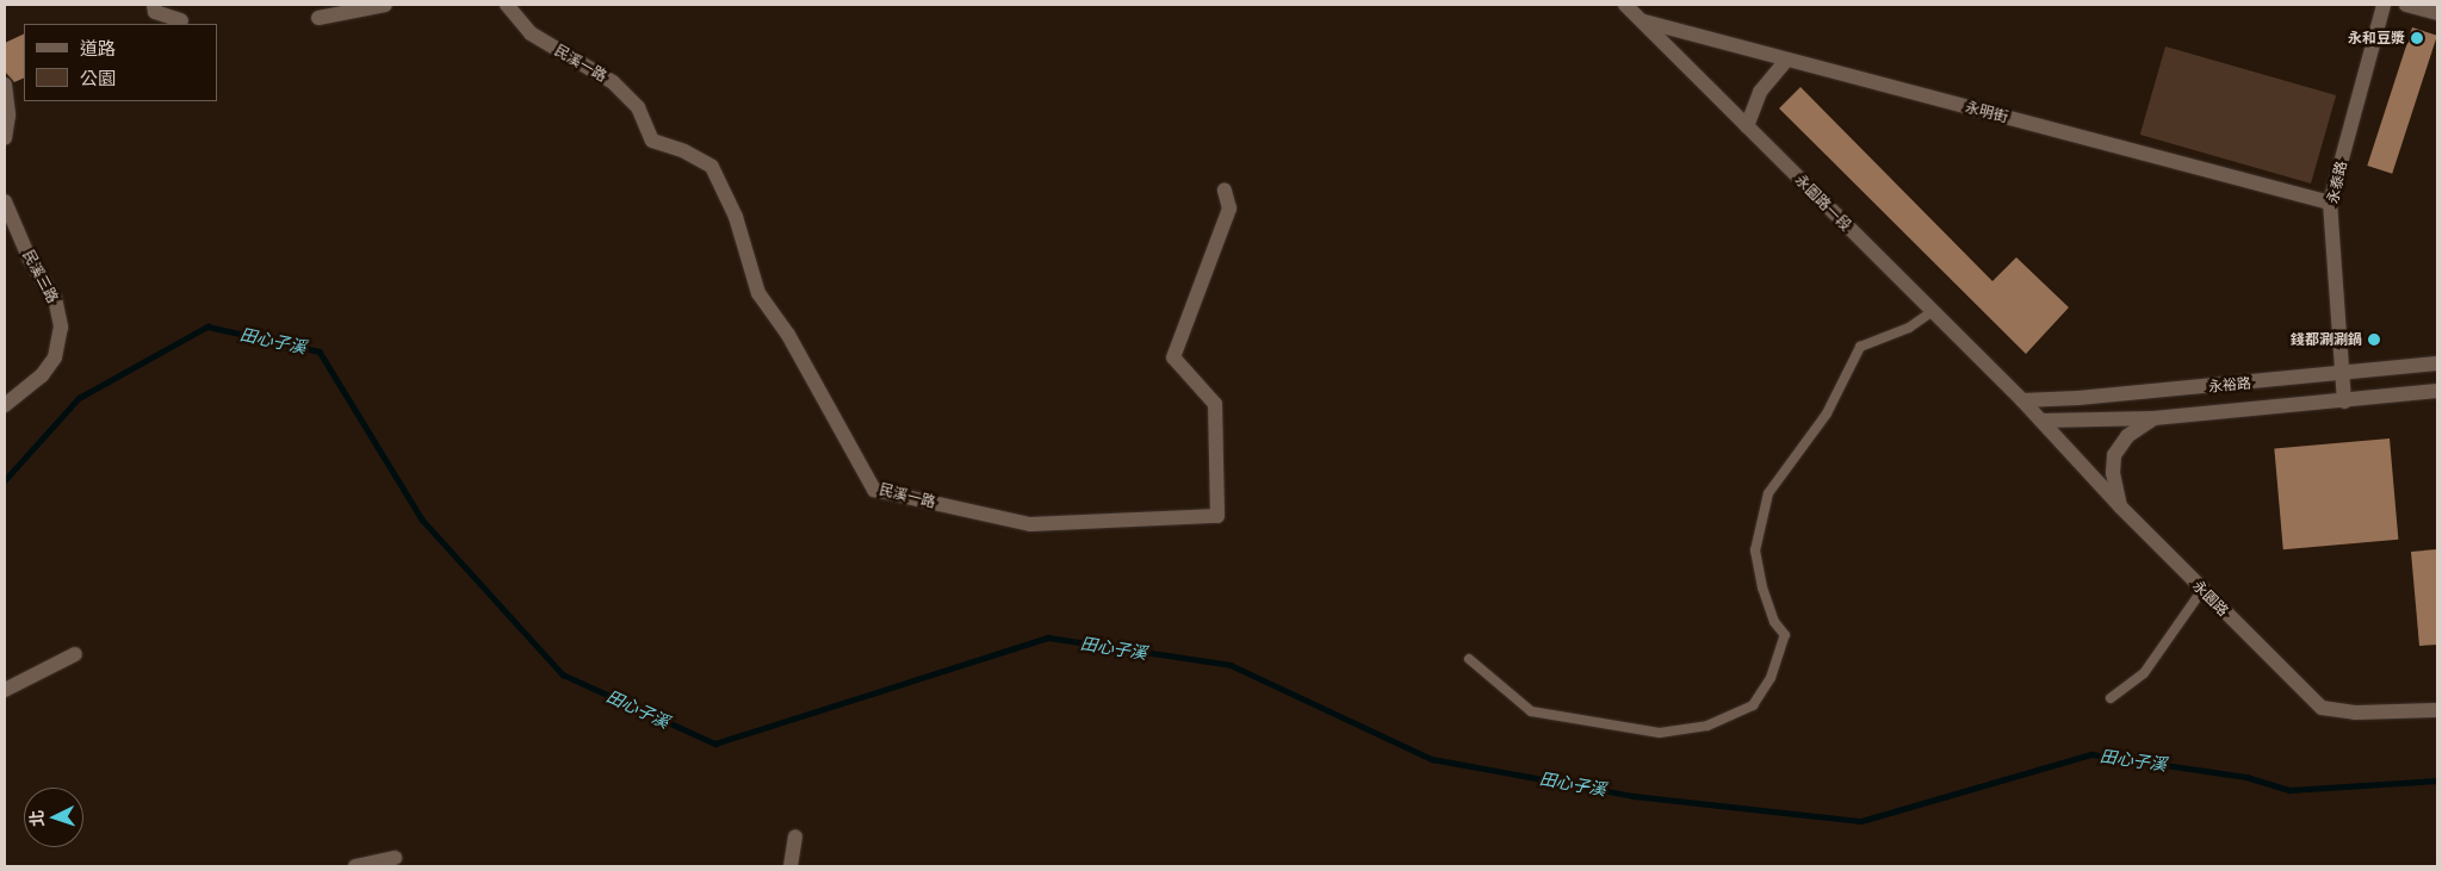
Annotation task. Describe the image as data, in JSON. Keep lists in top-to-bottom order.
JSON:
{
  "streets": {
    "street": [
      "民溪一路",
      "永明街",
      "永泰路",
      "永園路一段",
      "民溪三路",
      "永裕路",
      "永園路"
    ]
  },
  "crossings": [
    ["永明街", "永泰路"],
    ["永明街", "永園路一段"],
    ["永泰路", "永裕路"],
    ["永園路一段", "永裕路"],
    ["永園路一段", "永園路"],
    ["永裕路", "永園路"]
  ],
  "water": ["田心子溪"],
  "places": ["永和豆漿", "錢都涮涮鍋"],
  "legend": ["道路", "公園"],
  "north": "left"
}
